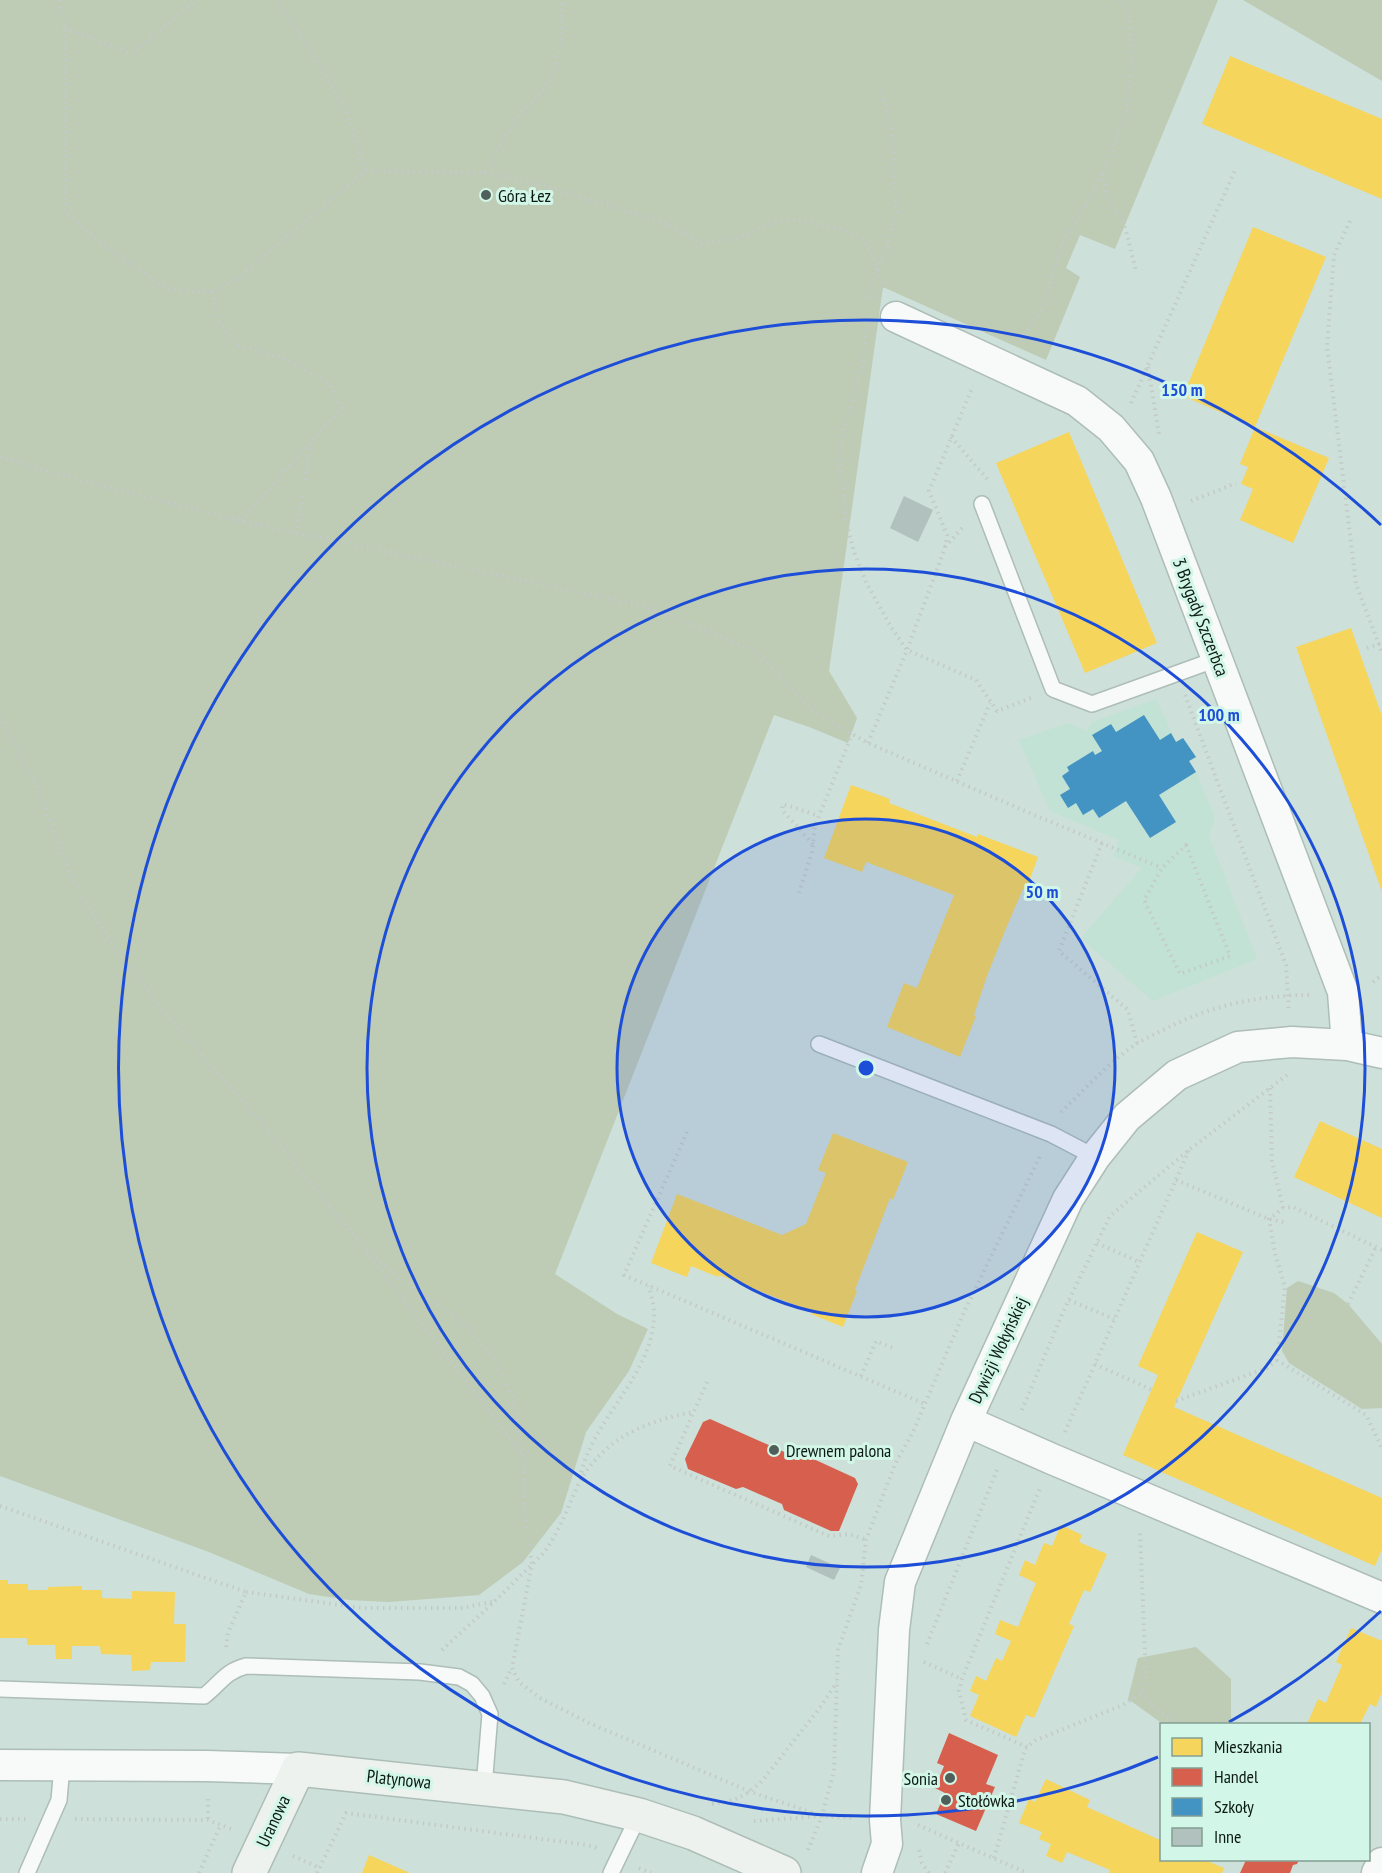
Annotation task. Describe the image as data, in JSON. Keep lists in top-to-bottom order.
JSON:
{
  "streets": {
    "street": [
      "3 Brygady Szczerbca",
      "Dywizji Wołyńskiej",
      "Platynowa",
      "Uranowa"
    ]
  },
  "crossings": [
    ["3 Brygady Szczerbca", "Dywizji Wołyńskiej"],
    ["Platynowa", "Uranowa"]
  ],
  "places": [
    "Góra Łez",
    "Drewnem palona",
    "Sonia",
    "Stołówka"
  ],
  "legend": [
    "Mieszkania",
    "Handel",
    "Szkoły",
    "Inne"
  ],
  "rings": ["150 m", "100 m", "50 m"]
}
